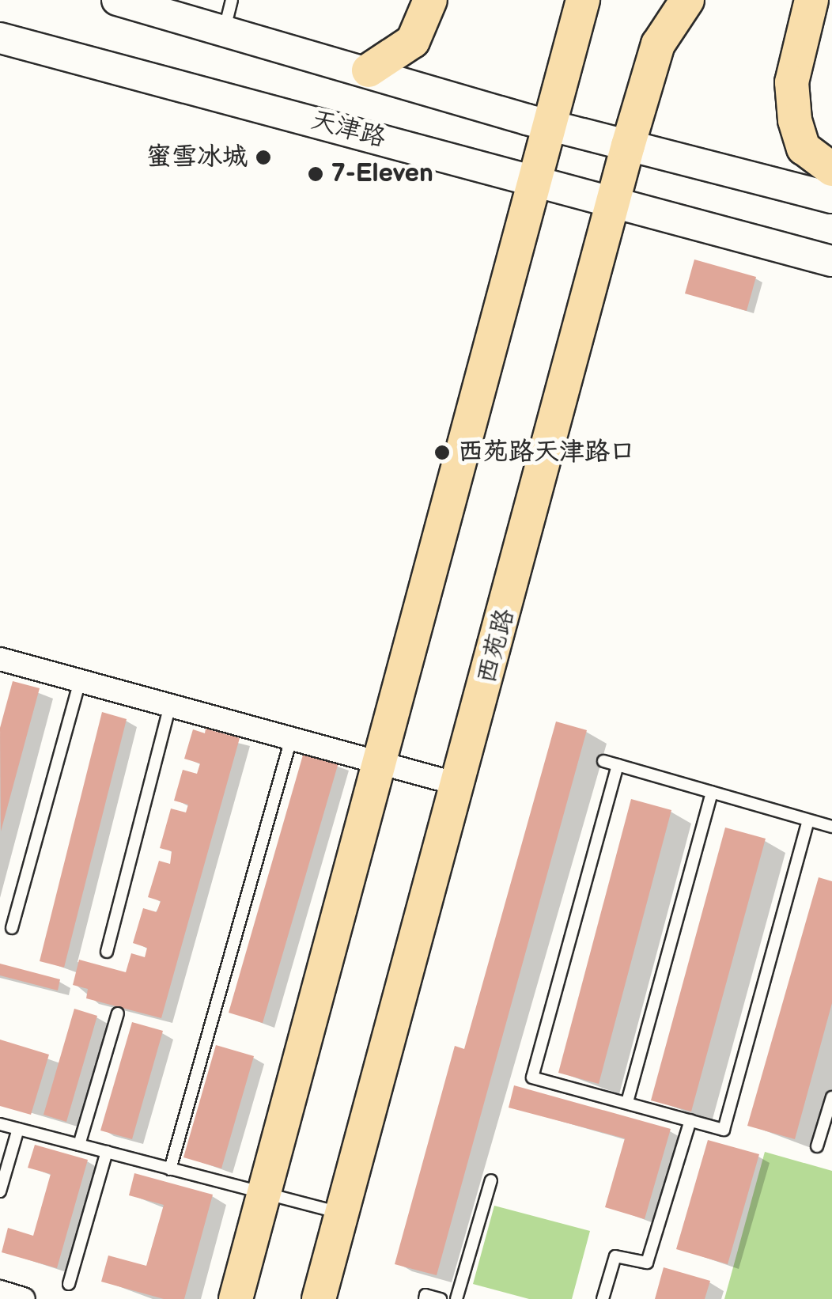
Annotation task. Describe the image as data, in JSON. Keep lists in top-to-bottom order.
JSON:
{
  "streets": {
    "main road": ["天津路", "西苑路"]
  },
  "crossings": [
    ["天津路", "西苑路"]
  ],
  "places": ["蜜雪冰城", "7-Eleven", "西苑路天津路口"]
}
